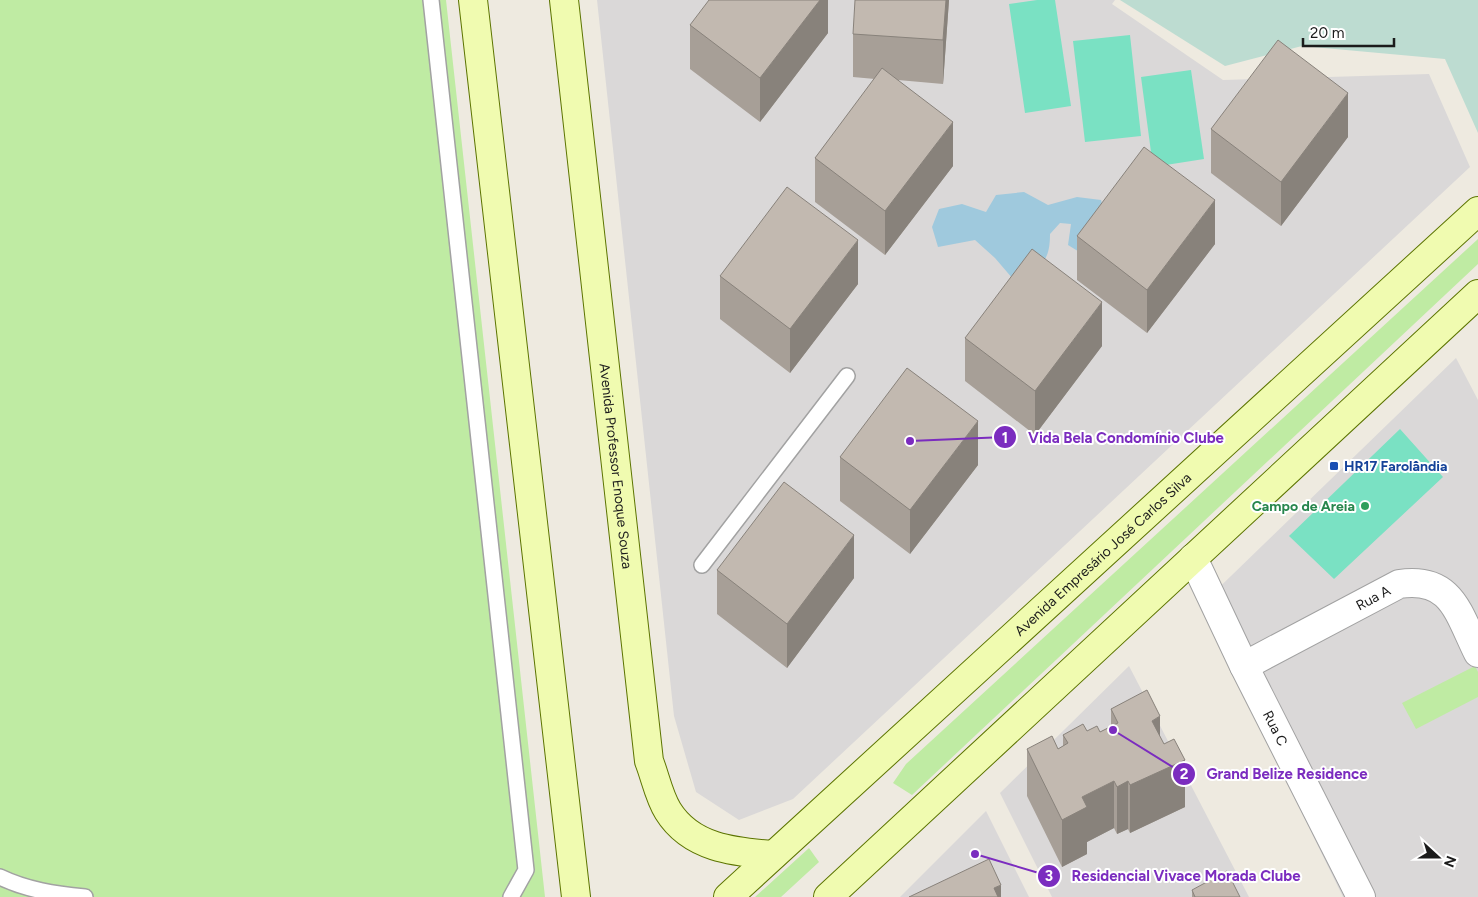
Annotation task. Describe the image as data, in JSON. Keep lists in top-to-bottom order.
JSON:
{
  "streets": {
    "main road": ["Avenida Professor Enoque Souza", "Avenida Empresário José Carlos Silva"],
    "street": ["Rua A", "Rua C"]
  },
  "crossings": [
    ["Avenida Professor Enoque Souza", "Avenida Empresário José Carlos Silva"],
    ["Rua A", "Rua C"]
  ],
  "places": {
    "other": [
      "Vida Bela Condomínio Clube",
      "Campo de Areia",
      "Grand Belize Residence",
      "Residencial Vivace Morada Clube"
    ],
    "transit": ["HR17 Farolândia"]
  },
  "scale_bar": "20 m",
  "north": "right"
}
